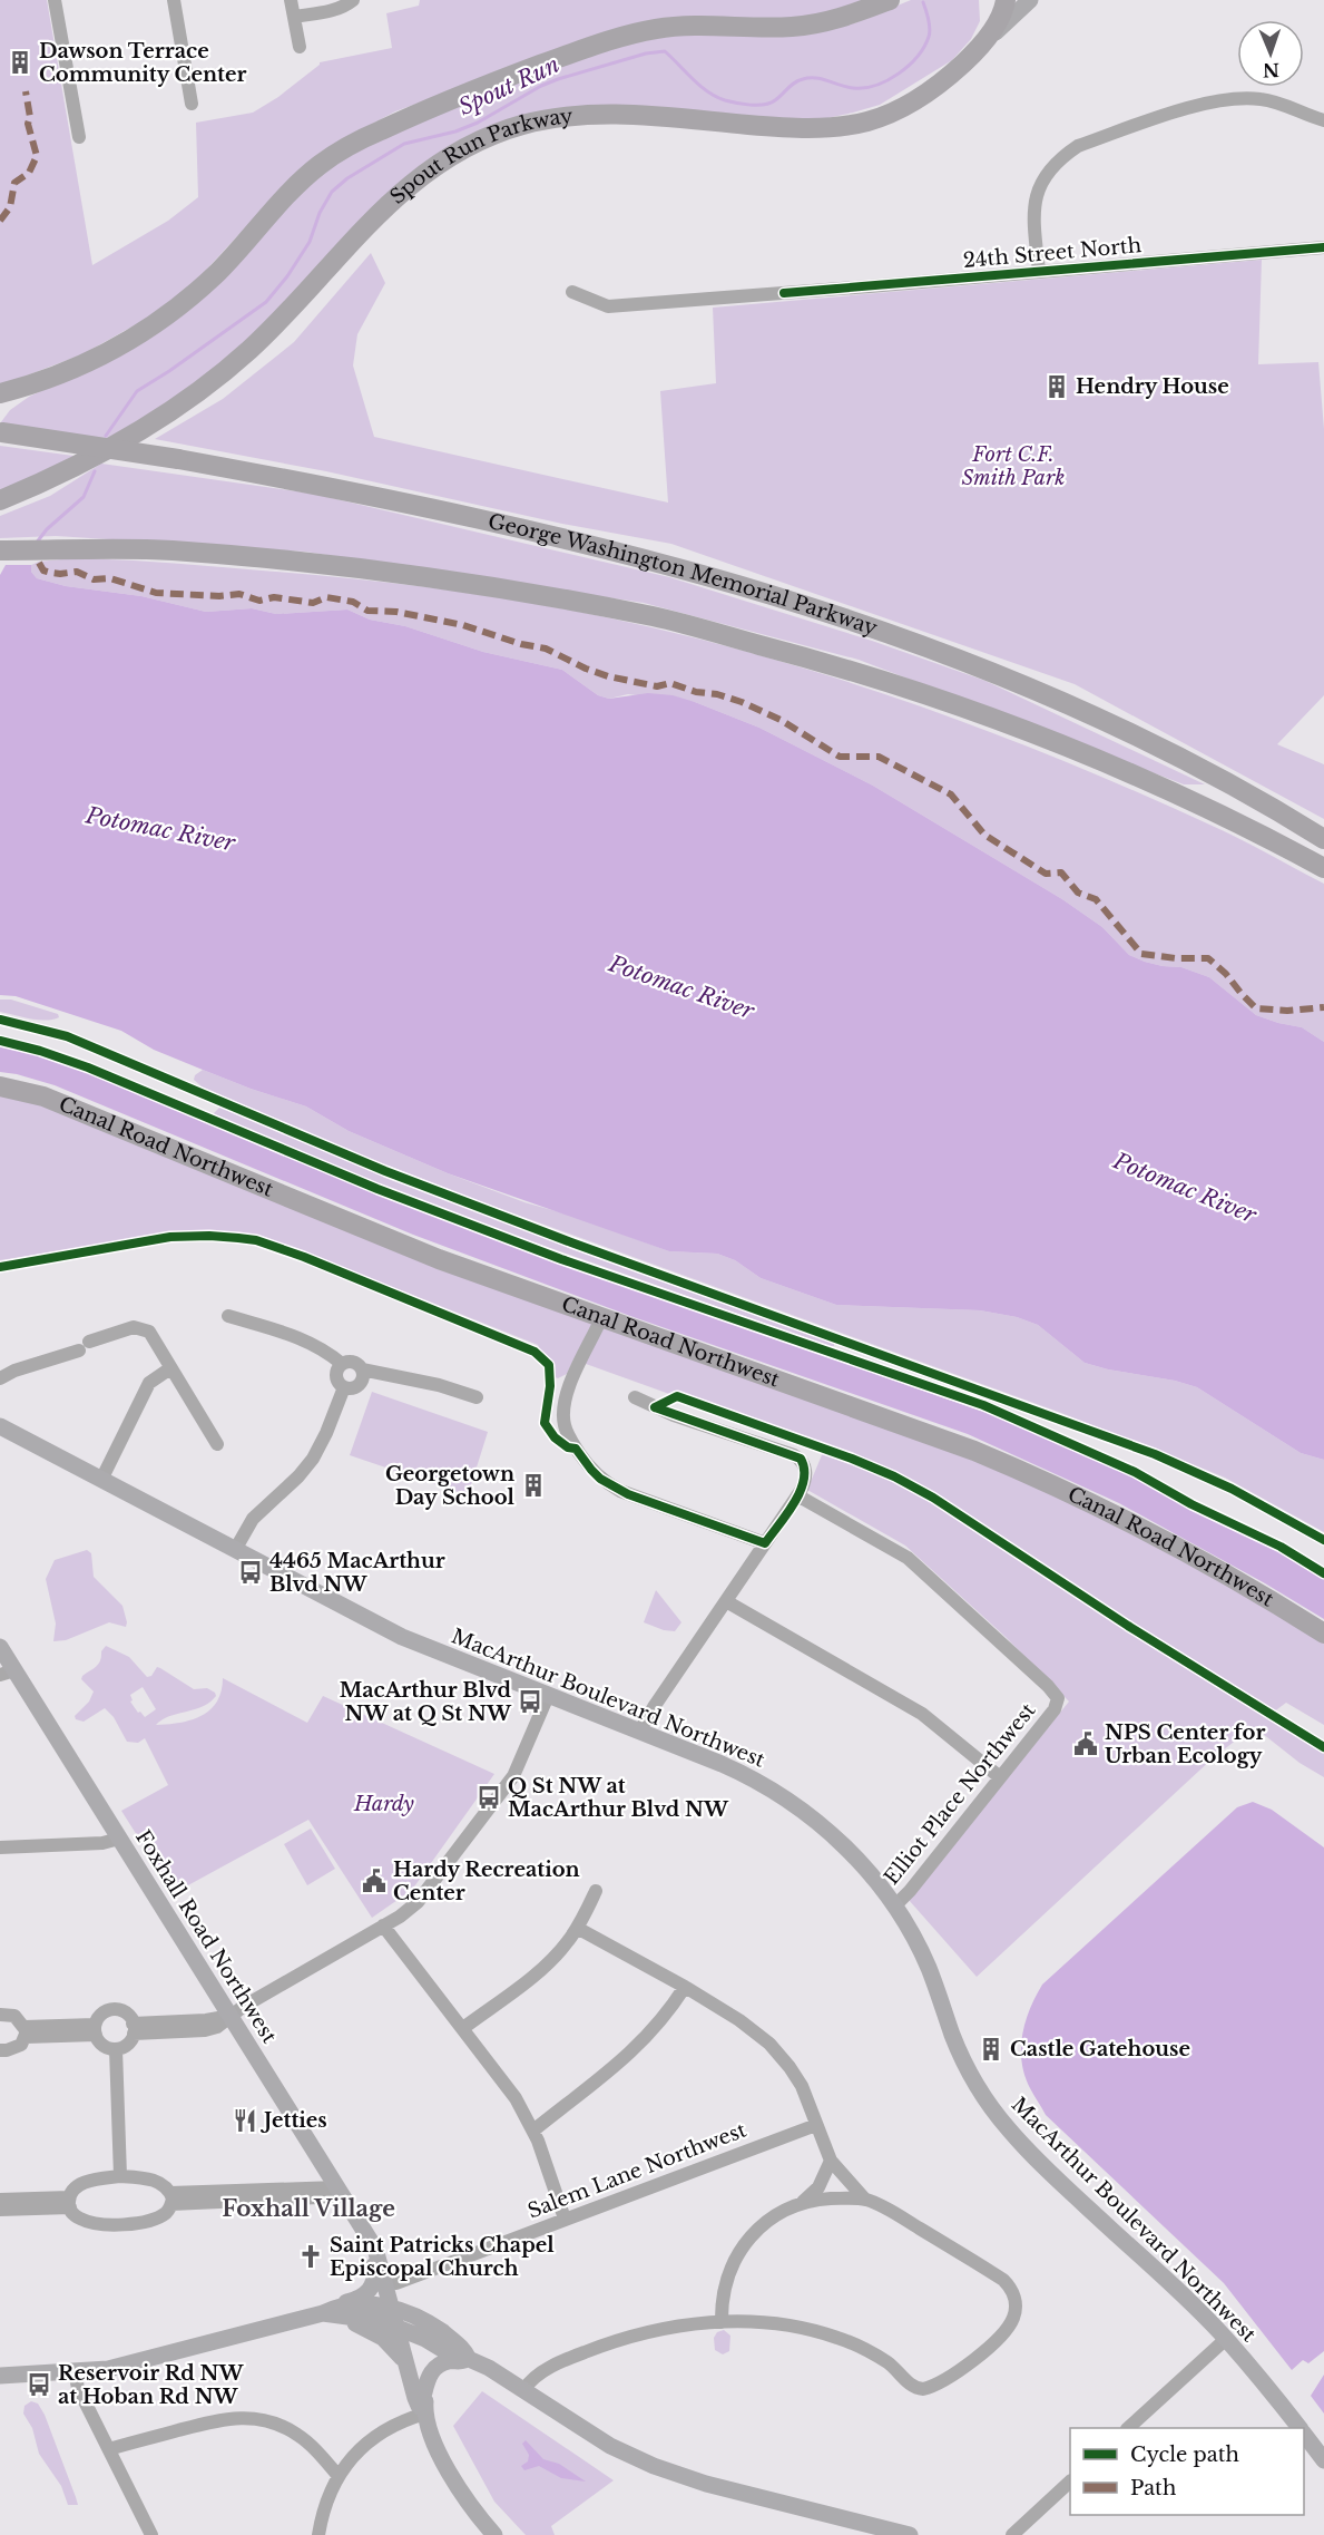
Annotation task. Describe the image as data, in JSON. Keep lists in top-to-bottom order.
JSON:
{
  "streets": {
    "highway": ["Spout Run Parkway", "George Washington Memorial Parkway", "Canal Road Northwest"],
    "main road": ["MacArthur Boulevard Northwest", "Foxhall Road Northwest"],
    "street": ["24th Street North", "Elliot Place Northwest", "Salem Lane Northwest"]
  },
  "crossings": [
    ["MacArthur Boulevard Northwest", "Elliot Place Northwest"],
    ["Foxhall Road Northwest", "Salem Lane Northwest"]
  ],
  "districts": ["Foxhall Village"],
  "water": ["Spout Run", "Potomac River"],
  "parks": ["Fort C.F. Smith Park", "Hardy"],
  "places": {
    "building": [
      "Dawson Terrace Community Center",
      "Hendry House",
      "Georgetown Day School",
      "Castle Gatehouse"
    ],
    "bus stop": [
      "4465 MacArthur Blvd NW",
      "MacArthur Blvd NW at Q St NW",
      "Q St NW at MacArthur Blvd NW",
      "Reservoir Rd NW at Hoban Rd NW"
    ],
    "public building": ["NPS Center for Urban Ecology", "Hardy Recreation Center"],
    "restaurant": ["Jetties"],
    "church": ["Saint Patricks Chapel Episcopal Church"]
  },
  "legend": ["Cycle path", "Path"],
  "north": "bottom"
}
